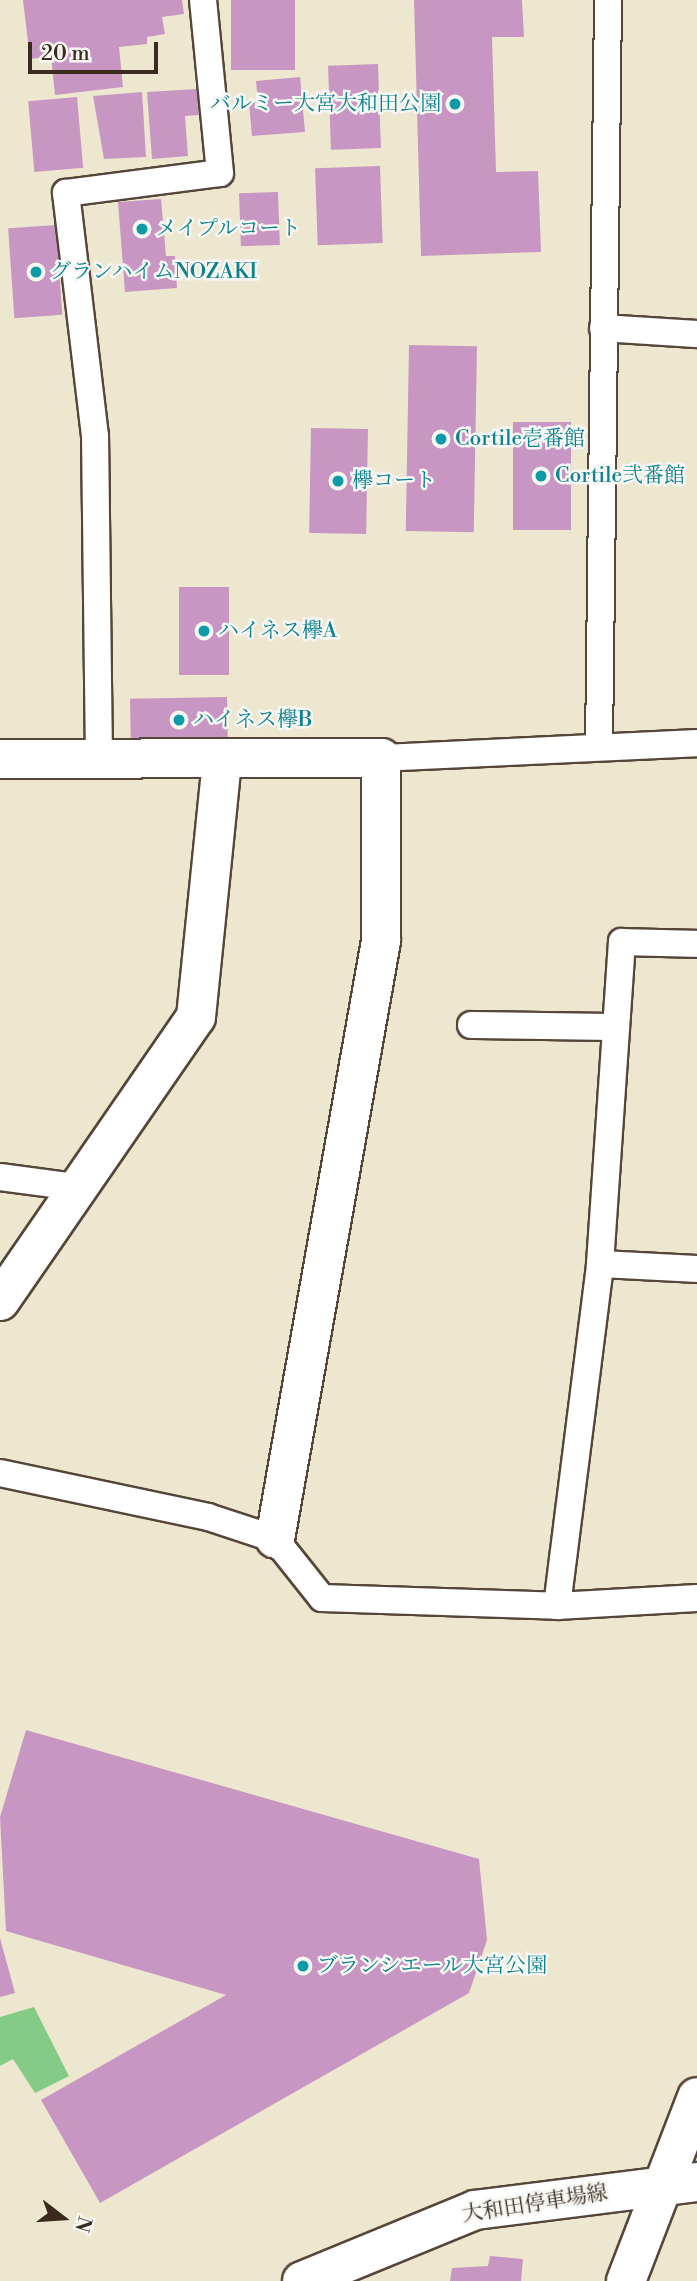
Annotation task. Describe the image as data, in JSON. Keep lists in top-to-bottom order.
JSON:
{
  "streets": {
    "street": ["大和田停車場線"]
  },
  "places": [
    "バルミー大宮大和田公園",
    "メイプルコート",
    "グランハイムNOZAKI",
    "Cortile壱番館",
    "Cortile弐番館",
    "欅コート",
    "ハイネス欅A",
    "ハイネス欅B",
    "ブランシエール大宮公園"
  ],
  "scale_bar": "20 m",
  "north": "right"
}
